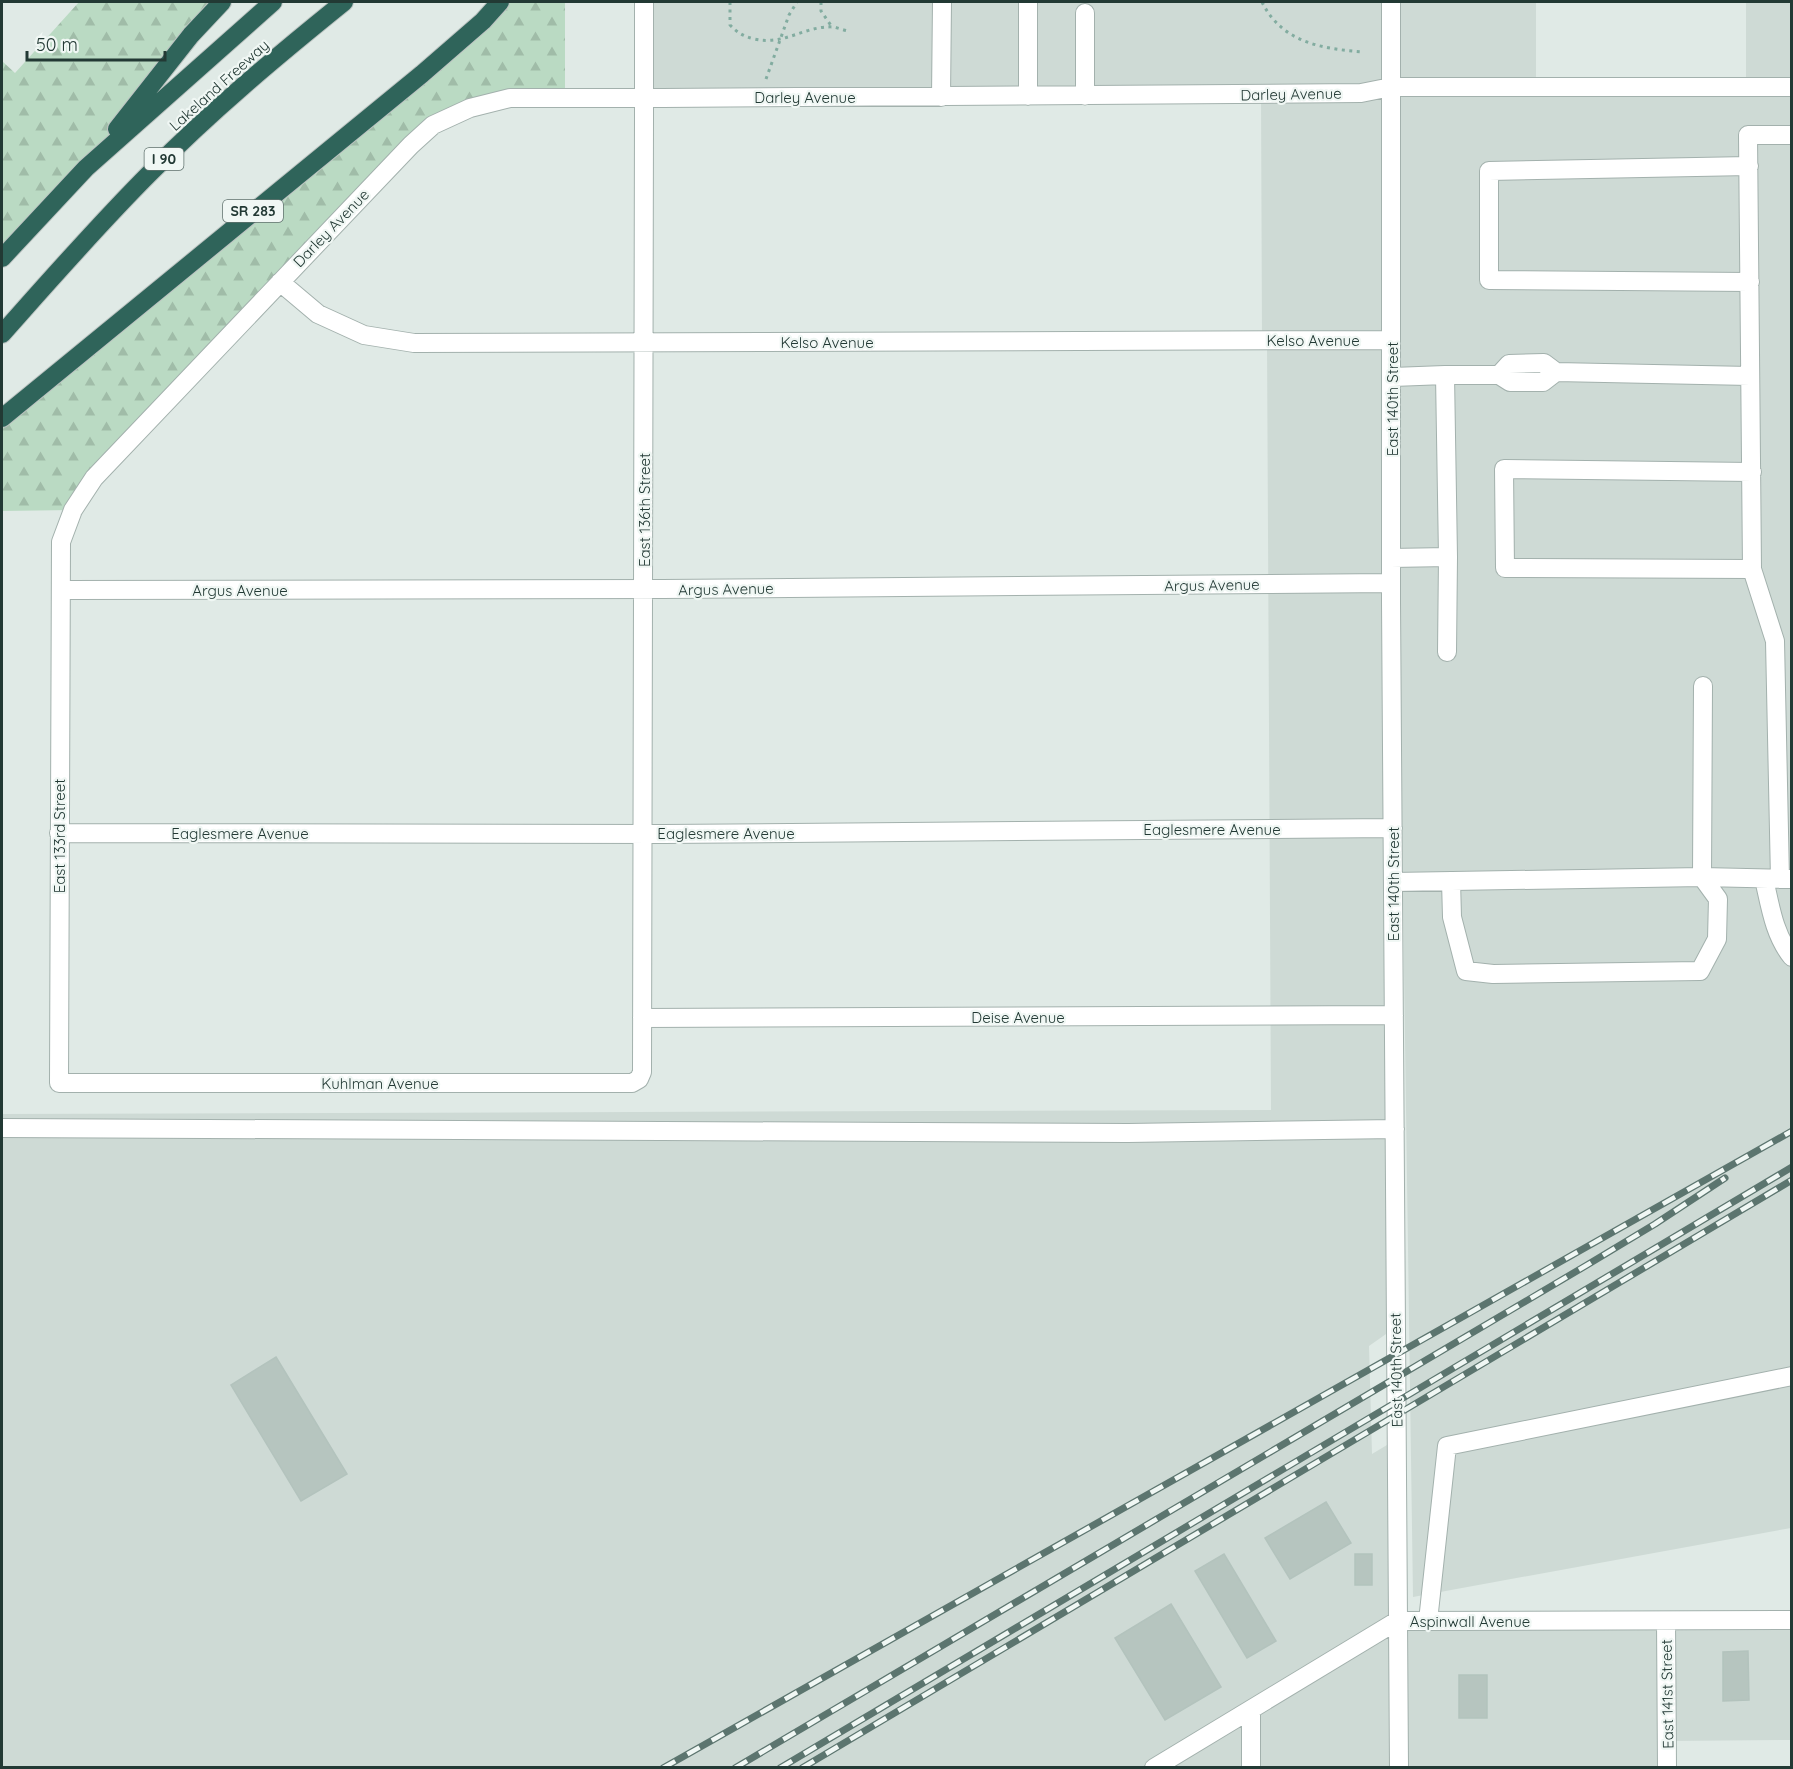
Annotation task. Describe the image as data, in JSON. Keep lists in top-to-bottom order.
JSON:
{
  "streets": {
    "highway": ["Lakeland Freeway", "I 90", "SR 283"],
    "street": [
      "Darley Avenue",
      "Kelso Avenue",
      "East 140th Street",
      "East 136th Street",
      "Argus Avenue",
      "Eaglesmere Avenue",
      "East 133rd Street",
      "Deise Avenue",
      "Kuhlman Avenue",
      "Aspinwall Avenue",
      "East 141st Street"
    ]
  },
  "crossings": [
    ["Darley Avenue", "Kelso Avenue"],
    ["Darley Avenue", "East 140th Street"],
    ["Darley Avenue", "East 136th Street"],
    ["Darley Avenue", "Argus Avenue"],
    ["Darley Avenue", "East 133rd Street"],
    ["Kelso Avenue", "East 140th Street"],
    ["Kelso Avenue", "East 136th Street"],
    ["East 140th Street", "Argus Avenue"],
    ["East 140th Street", "Eaglesmere Avenue"],
    ["East 140th Street", "Deise Avenue"],
    ["East 140th Street", "Aspinwall Avenue"],
    ["East 136th Street", "Argus Avenue"],
    ["East 136th Street", "Eaglesmere Avenue"],
    ["East 136th Street", "Deise Avenue"],
    ["East 136th Street", "Kuhlman Avenue"],
    ["Argus Avenue", "East 133rd Street"],
    ["Eaglesmere Avenue", "East 133rd Street"],
    ["East 133rd Street", "Kuhlman Avenue"],
    ["Deise Avenue", "Kuhlman Avenue"],
    ["Aspinwall Avenue", "East 141st Street"]
  ],
  "scale_bar": "50 m"
}
